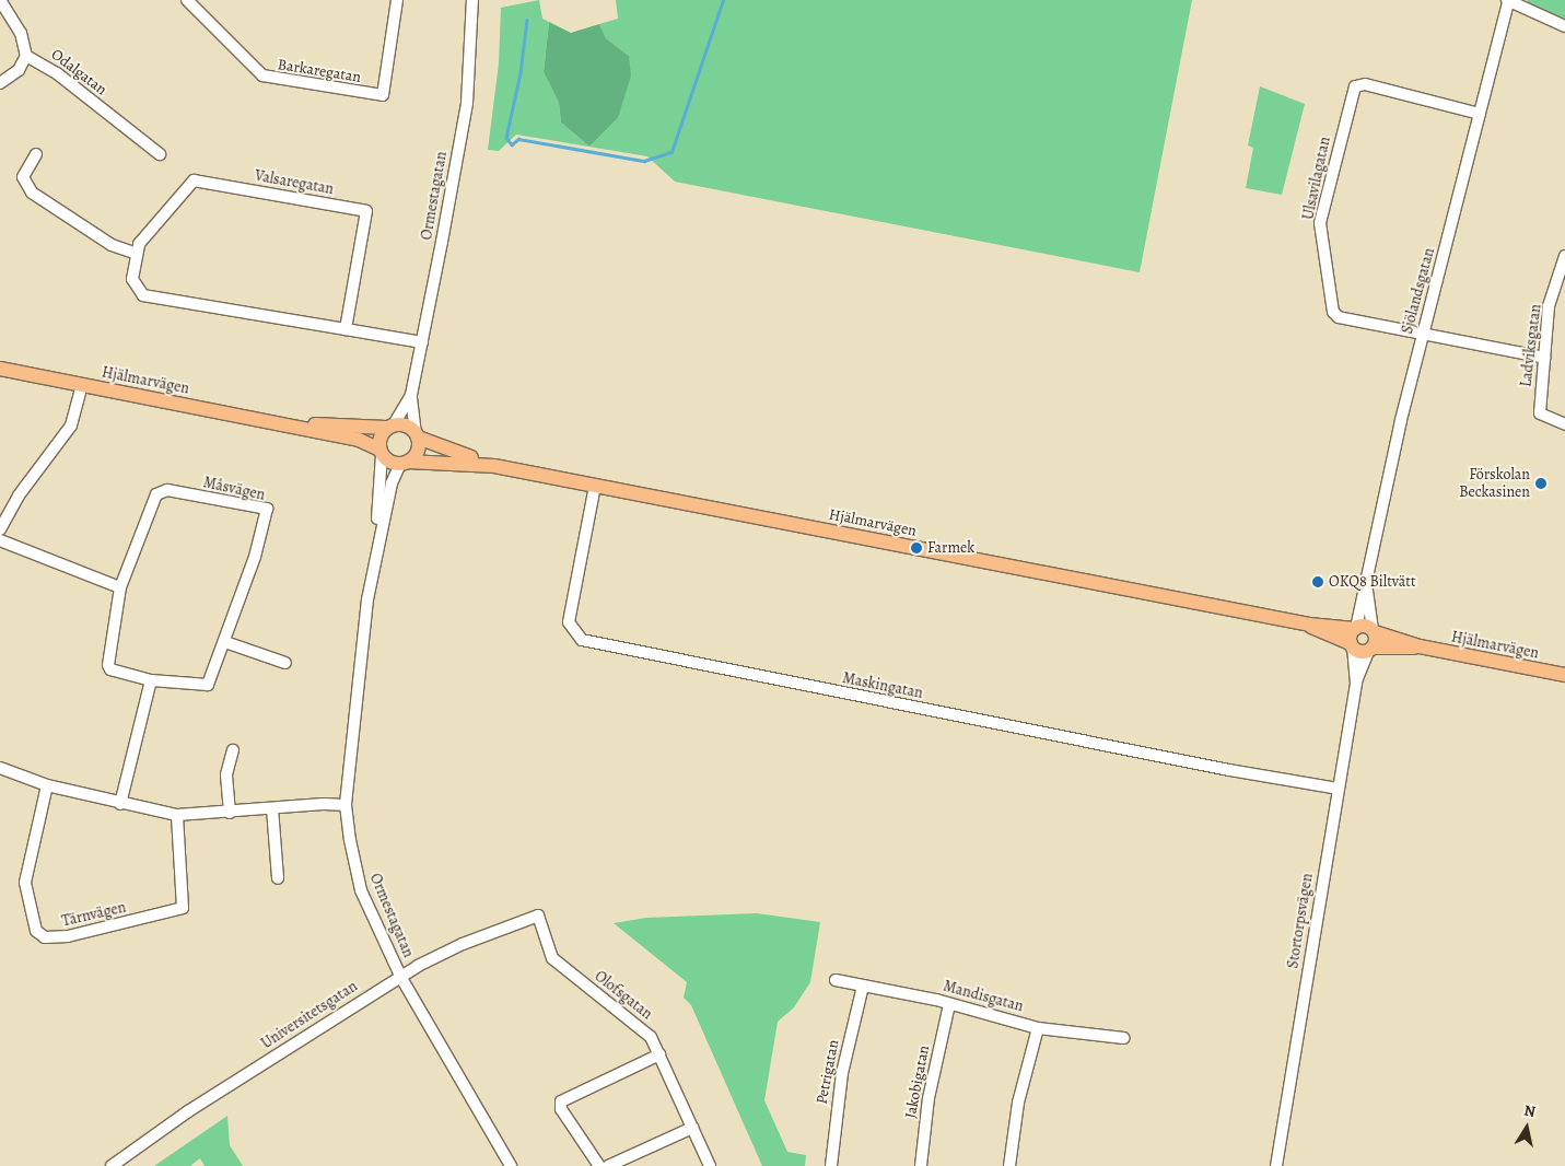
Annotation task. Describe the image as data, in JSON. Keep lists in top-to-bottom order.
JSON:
{
  "streets": {
    "main road": ["Hjälmarvägen"],
    "street": [
      "Barkaregatan",
      "Odalgatan",
      "Ulsavilagatan",
      "Valsaregatan",
      "Ormestagatan",
      "Sjölandsgatan",
      "Ladviksgatan",
      "Måsvägen",
      "Maskingatan",
      "Tärnvägen",
      "Stortorpsvägen",
      "Olofsgatan",
      "Mandisgatan",
      "Universitetsgatan",
      "Petrigatan",
      "Jakobigatan"
    ]
  },
  "crossings": [
    ["Ulsavilagatan", "Sjölandsgatan"],
    ["Valsaregatan", "Ormestagatan"],
    ["Ormestagatan", "Hjälmarvägen"],
    ["Ormestagatan", "Universitetsgatan"],
    ["Sjölandsgatan", "Hjälmarvägen"],
    ["Sjölandsgatan", "Stortorpsvägen"],
    ["Hjälmarvägen", "Maskingatan"],
    ["Hjälmarvägen", "Stortorpsvägen"],
    ["Maskingatan", "Stortorpsvägen"],
    ["Olofsgatan", "Universitetsgatan"],
    ["Mandisgatan", "Petrigatan"],
    ["Mandisgatan", "Jakobigatan"]
  ],
  "places": ["Förskolan Beckasinen", "Farmek", "OKQ8 Biltvätt"],
  "north": "top"
}
